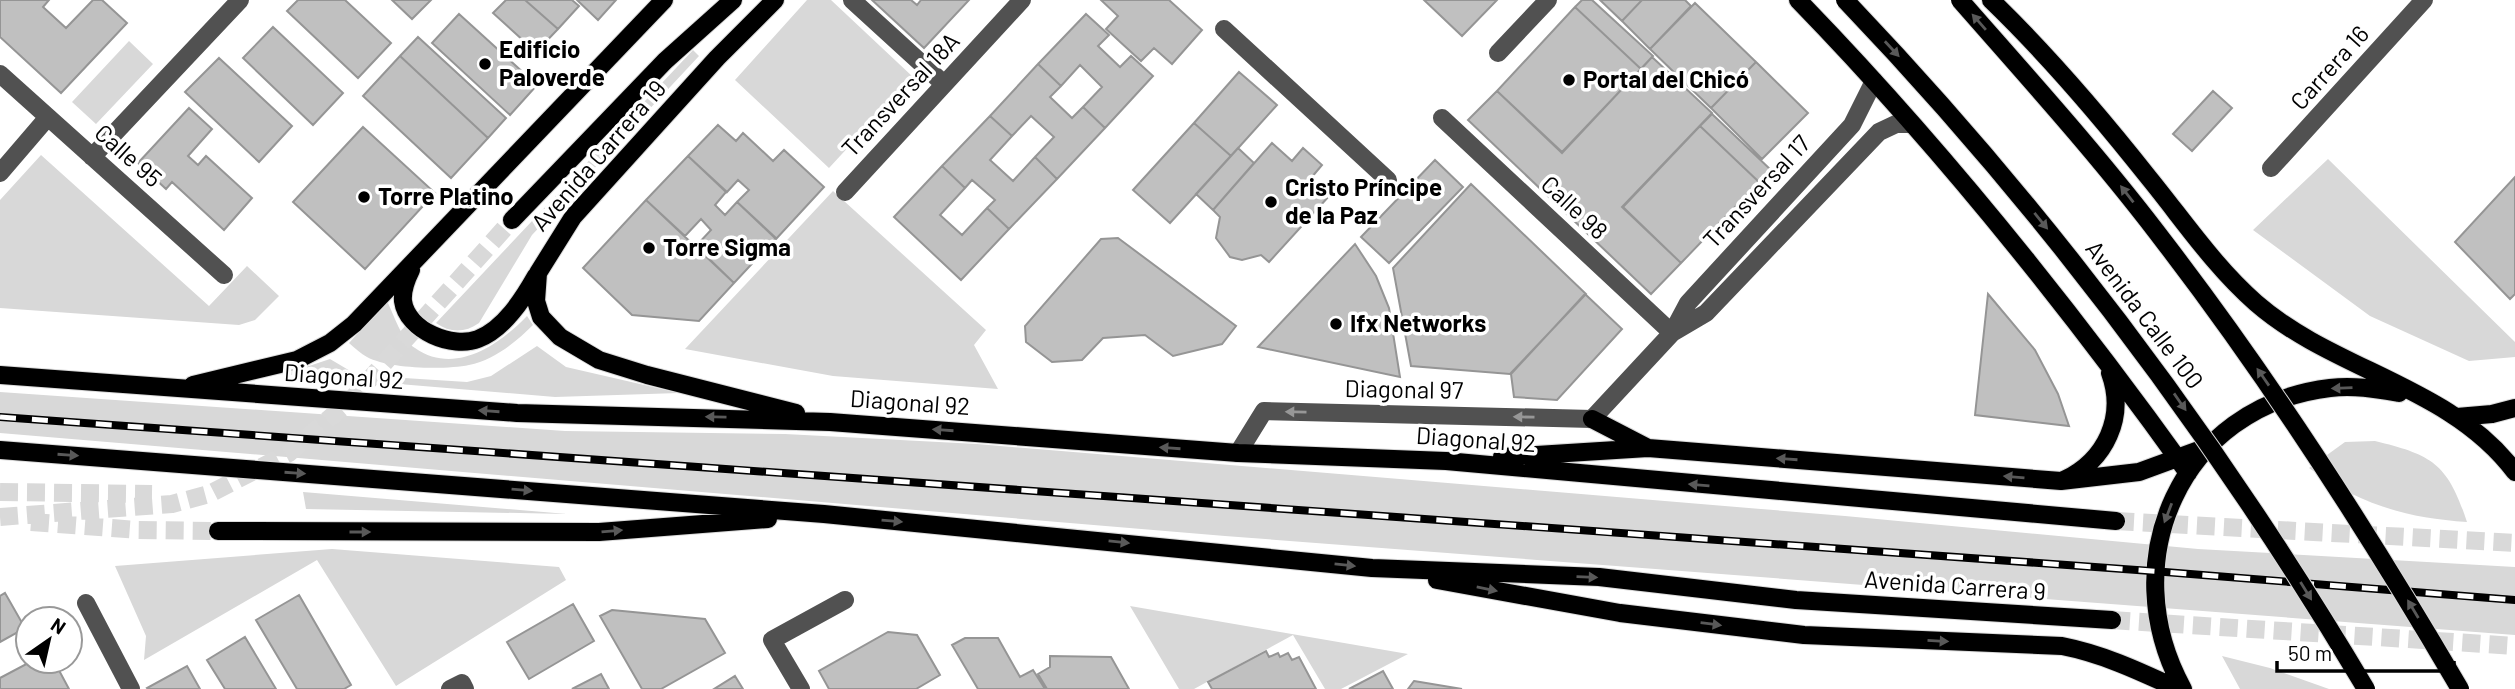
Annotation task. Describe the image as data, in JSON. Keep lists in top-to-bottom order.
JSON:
{
  "streets": {
    "main road": [
      "Avenida Carrera 19",
      "Avenida Calle 100",
      "Diagonal 92",
      "Avenida Carrera 9"
    ],
    "street": [
      "Carrera 16",
      "Transversal 18A",
      "Calle 95",
      "Transversal 17",
      "Calle 98",
      "Diagonal 97"
    ]
  },
  "crossings": [
    ["Avenida Carrera 19", "Diagonal 92"],
    ["Transversal 17", "Calle 98"],
    ["Transversal 17", "Diagonal 97"],
    ["Diagonal 92", "Diagonal 97"]
  ],
  "one_way": ["Diagonal 97"],
  "places": [
    "Edificio Paloverde",
    "Portal del Chicó",
    "Torre Platino",
    "Cristo Príncipe de la Paz",
    "Torre Sigma",
    "Ifx Networks"
  ],
  "scale_bar": "50 m",
  "north": "top right"
}
